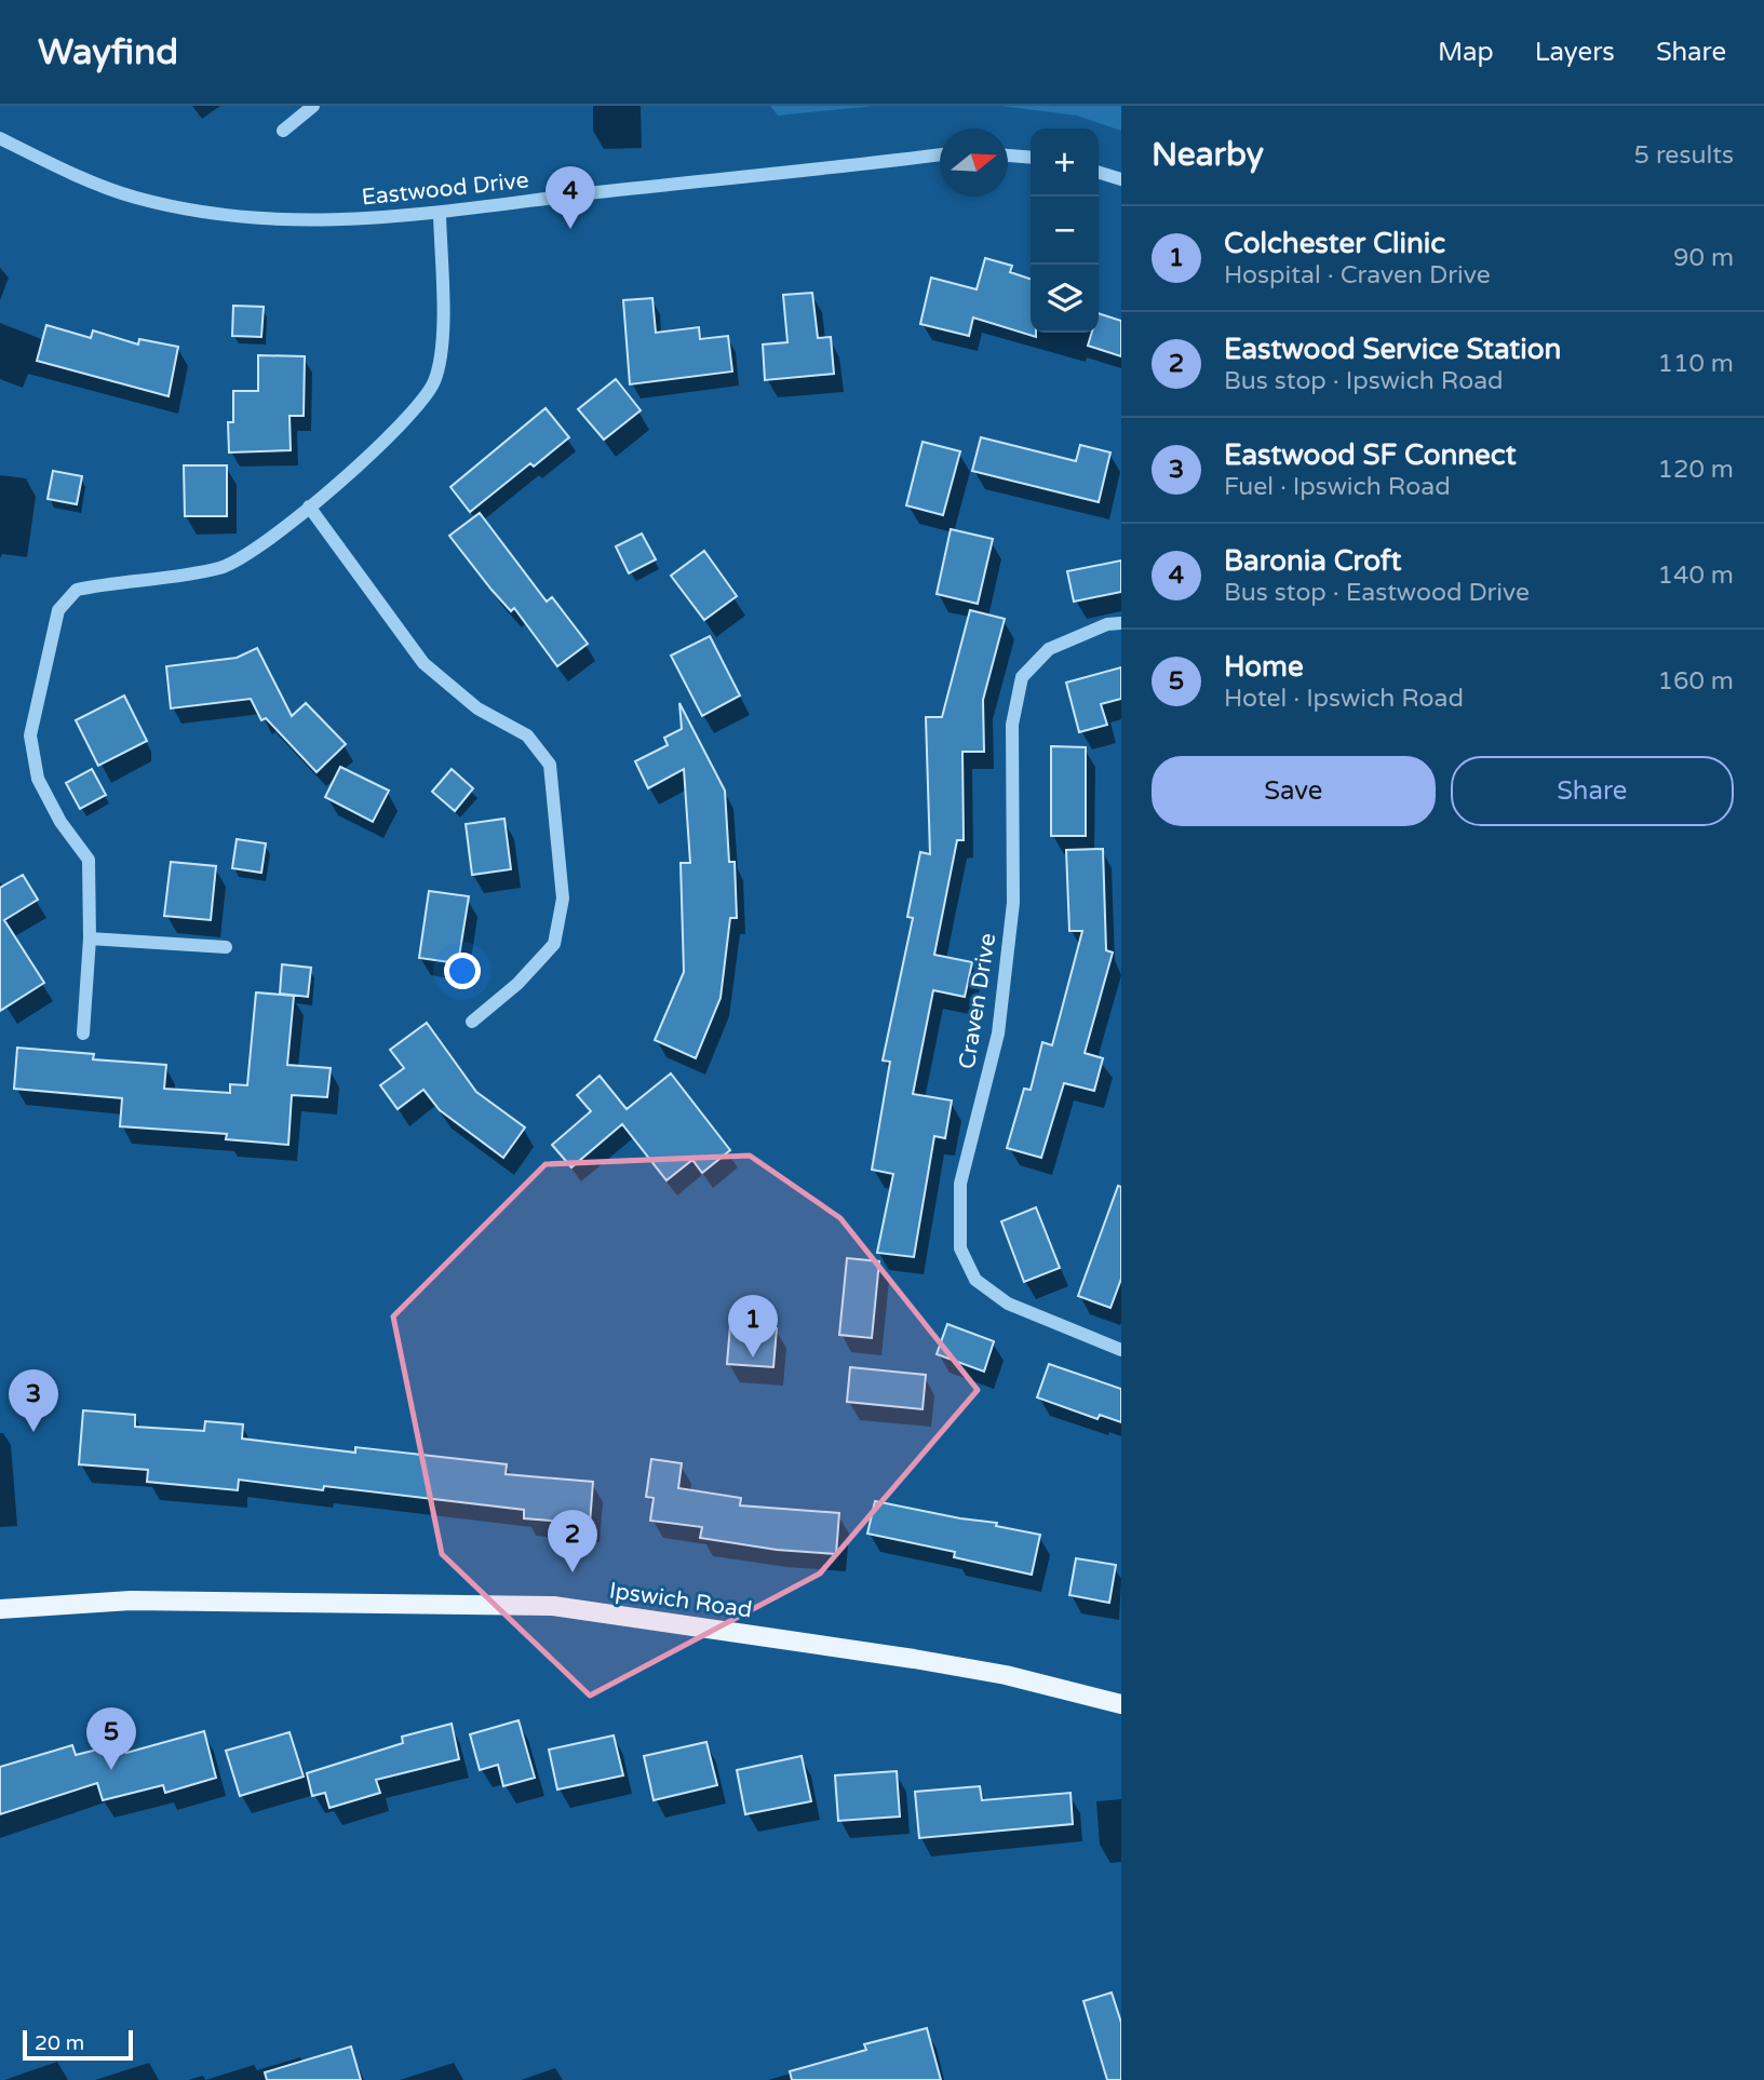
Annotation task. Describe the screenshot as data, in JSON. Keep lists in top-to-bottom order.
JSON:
{
  "streets": {
    "main road": ["Ipswich Road"],
    "street": ["Eastwood Drive", "Craven Drive"]
  },
  "scale_bar": "20 m",
  "north": "right",
  "page": {
    "header": "Wayfind",
    "nav": ["Map", "Layers", "Share"],
    "heading": ["Nearby", "5 results"],
    "map_buttons": ["+", "−"],
    "pins": [
      "4",
      "1",
      "3",
      "2",
      "5"
    ],
    "list": [
      {
        "mark": "1",
        "name": "Colchester Clinic",
        "note": "Hospital · Craven Drive",
        "value": "90 m"
      },
      {
        "mark": "2",
        "name": "Eastwood Service Station",
        "note": "Bus stop · Ipswich Road",
        "value": "110 m"
      },
      {
        "mark": "3",
        "name": "Eastwood SF Connect",
        "note": "Fuel · Ipswich Road",
        "value": "120 m"
      },
      {
        "mark": "4",
        "name": "Baronia Croft",
        "note": "Bus stop · Eastwood Drive",
        "value": "140 m"
      },
      {
        "mark": "5",
        "name": "Home",
        "note": "Hotel · Ipswich Road",
        "value": "160 m"
      }
    ],
    "buttons": ["Save", "Share"],
    "scale": "20 m"
  }
}
